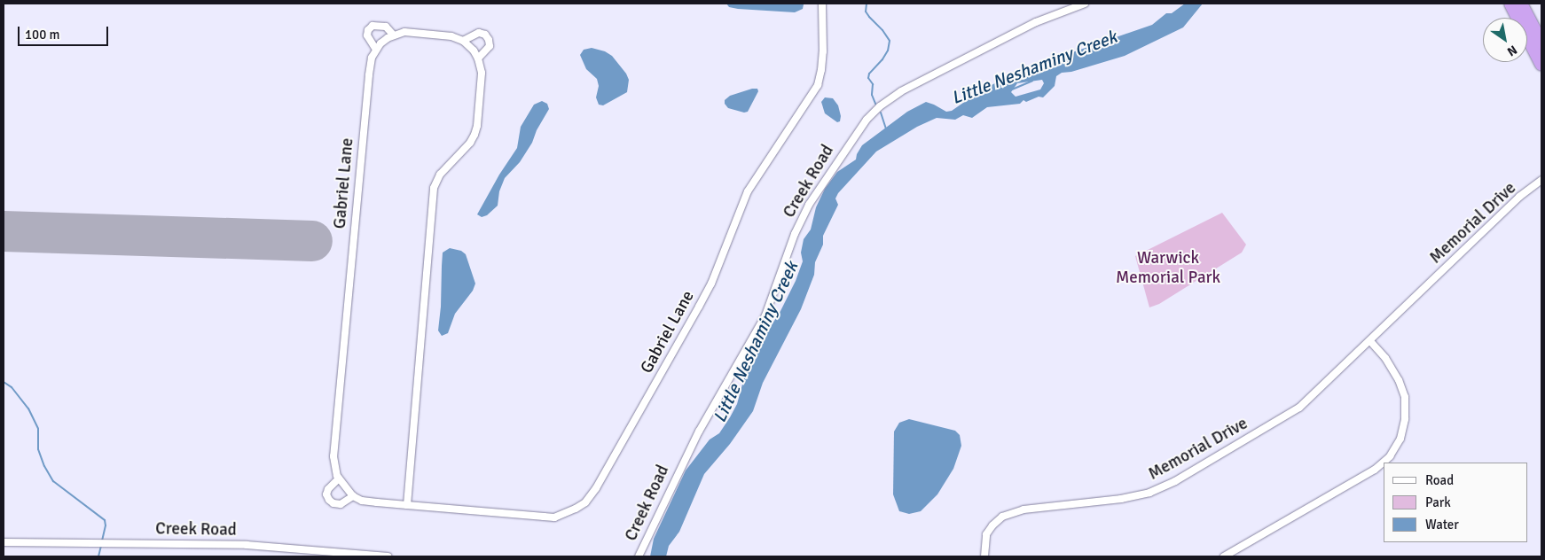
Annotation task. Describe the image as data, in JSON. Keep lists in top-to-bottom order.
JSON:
{
  "streets": {
    "street": ["Creek Road", "Gabriel Lane", "Memorial Drive"]
  },
  "water": ["Little Neshaminy Creek"],
  "parks": ["Warwick Memorial Park"],
  "legend": ["Road", "Park", "Water"],
  "scale_bar": "100 m",
  "north": "bottom right"
}
